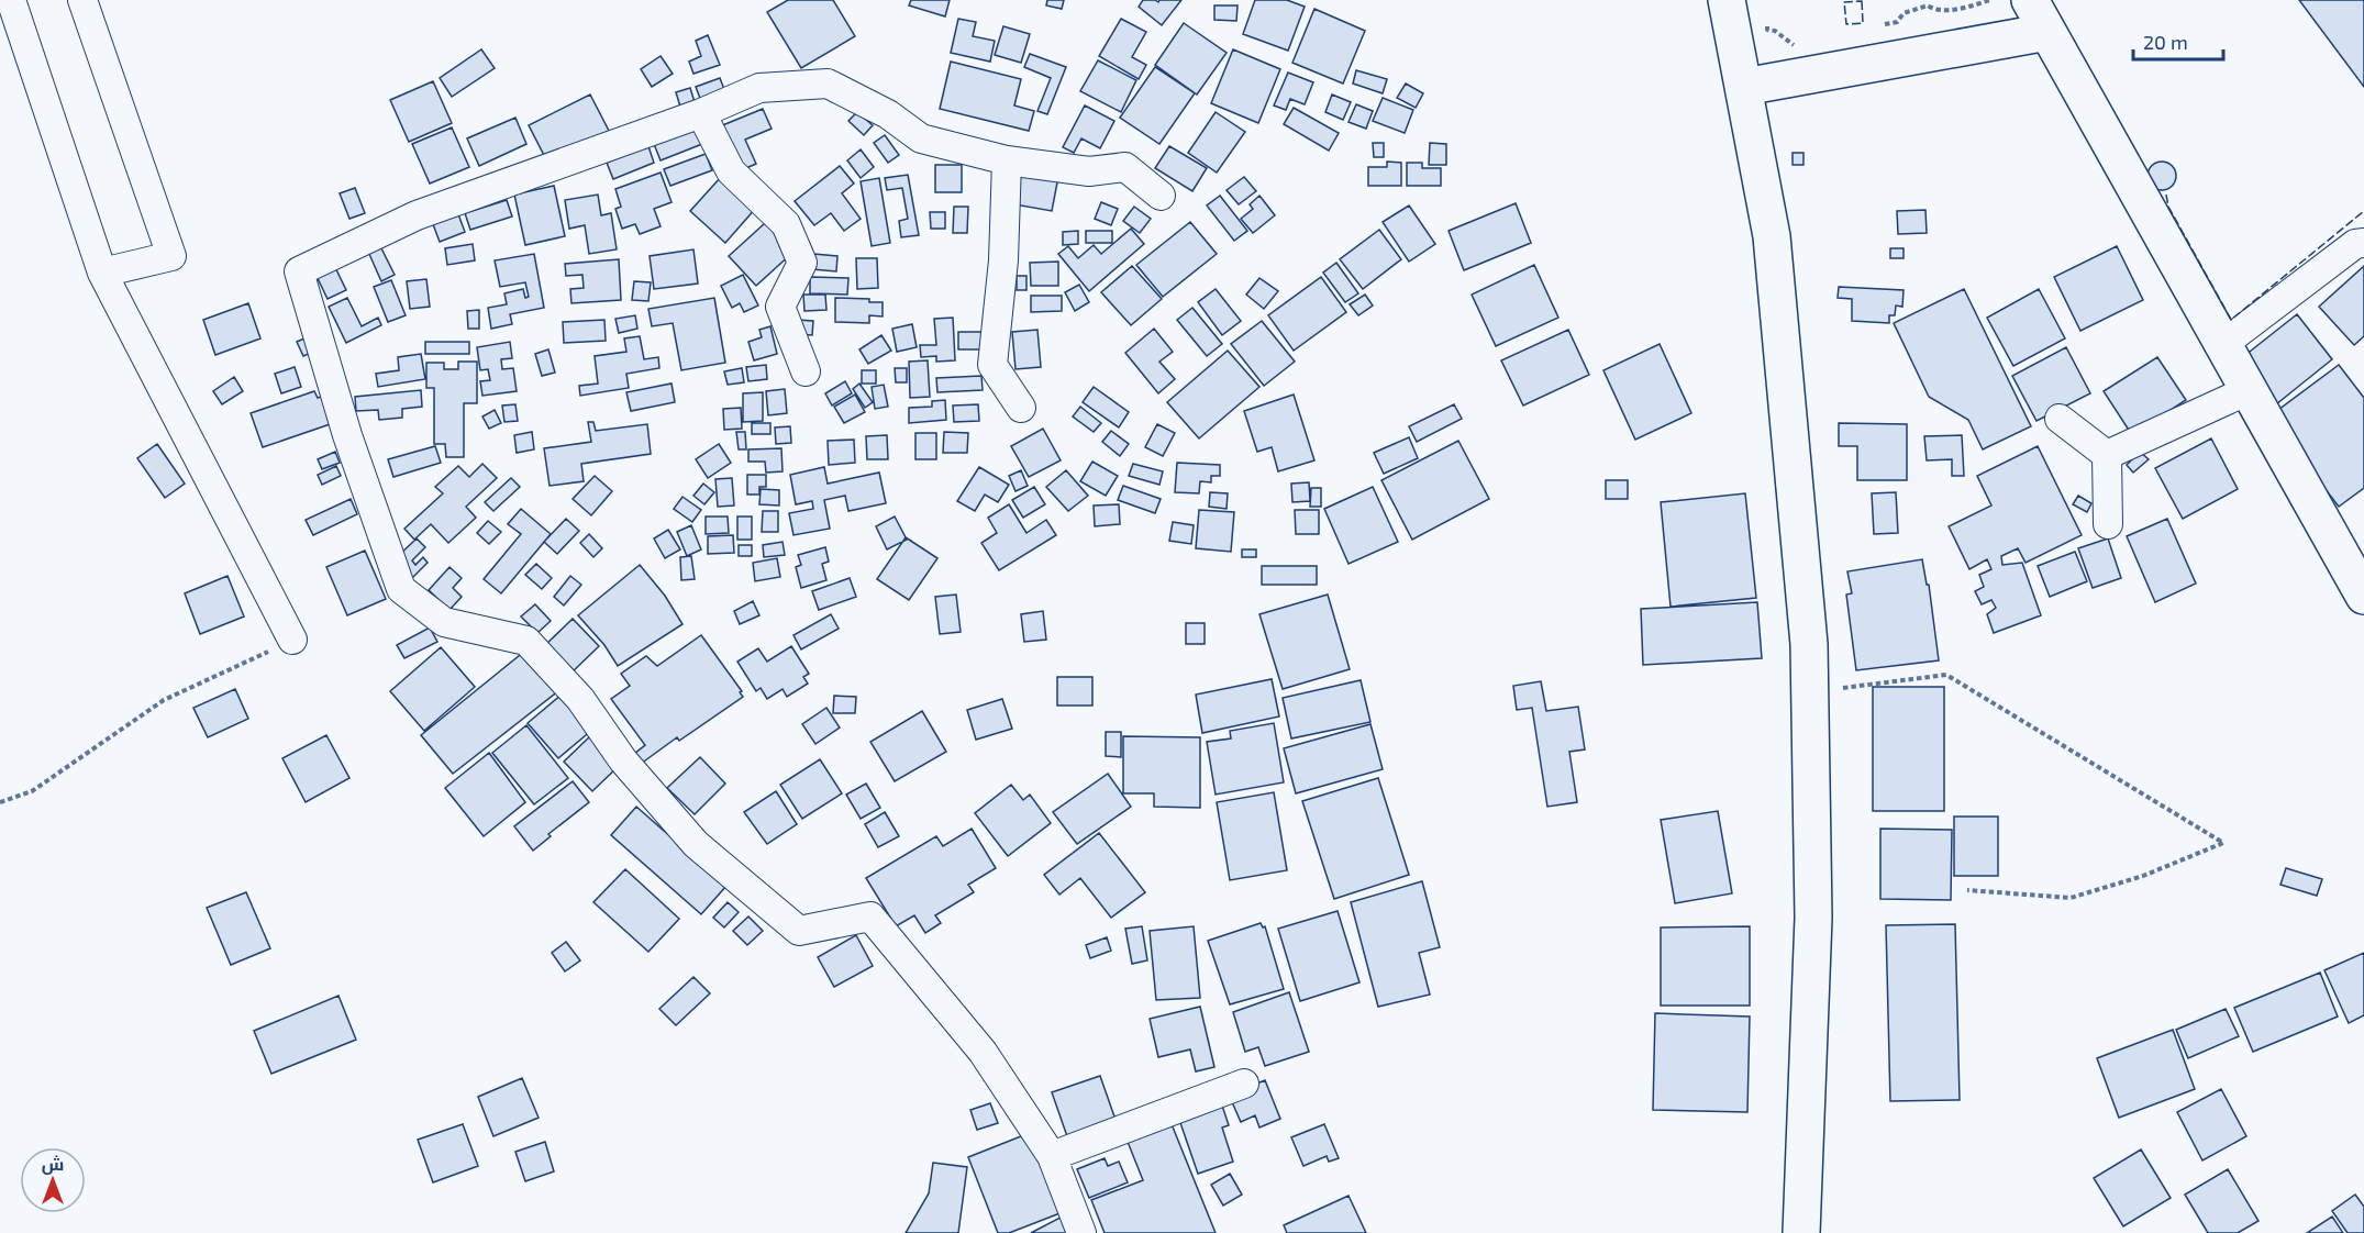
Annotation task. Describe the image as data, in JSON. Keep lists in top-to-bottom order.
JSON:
{
  "scale_bar": "20 m",
  "north": "top"
}
